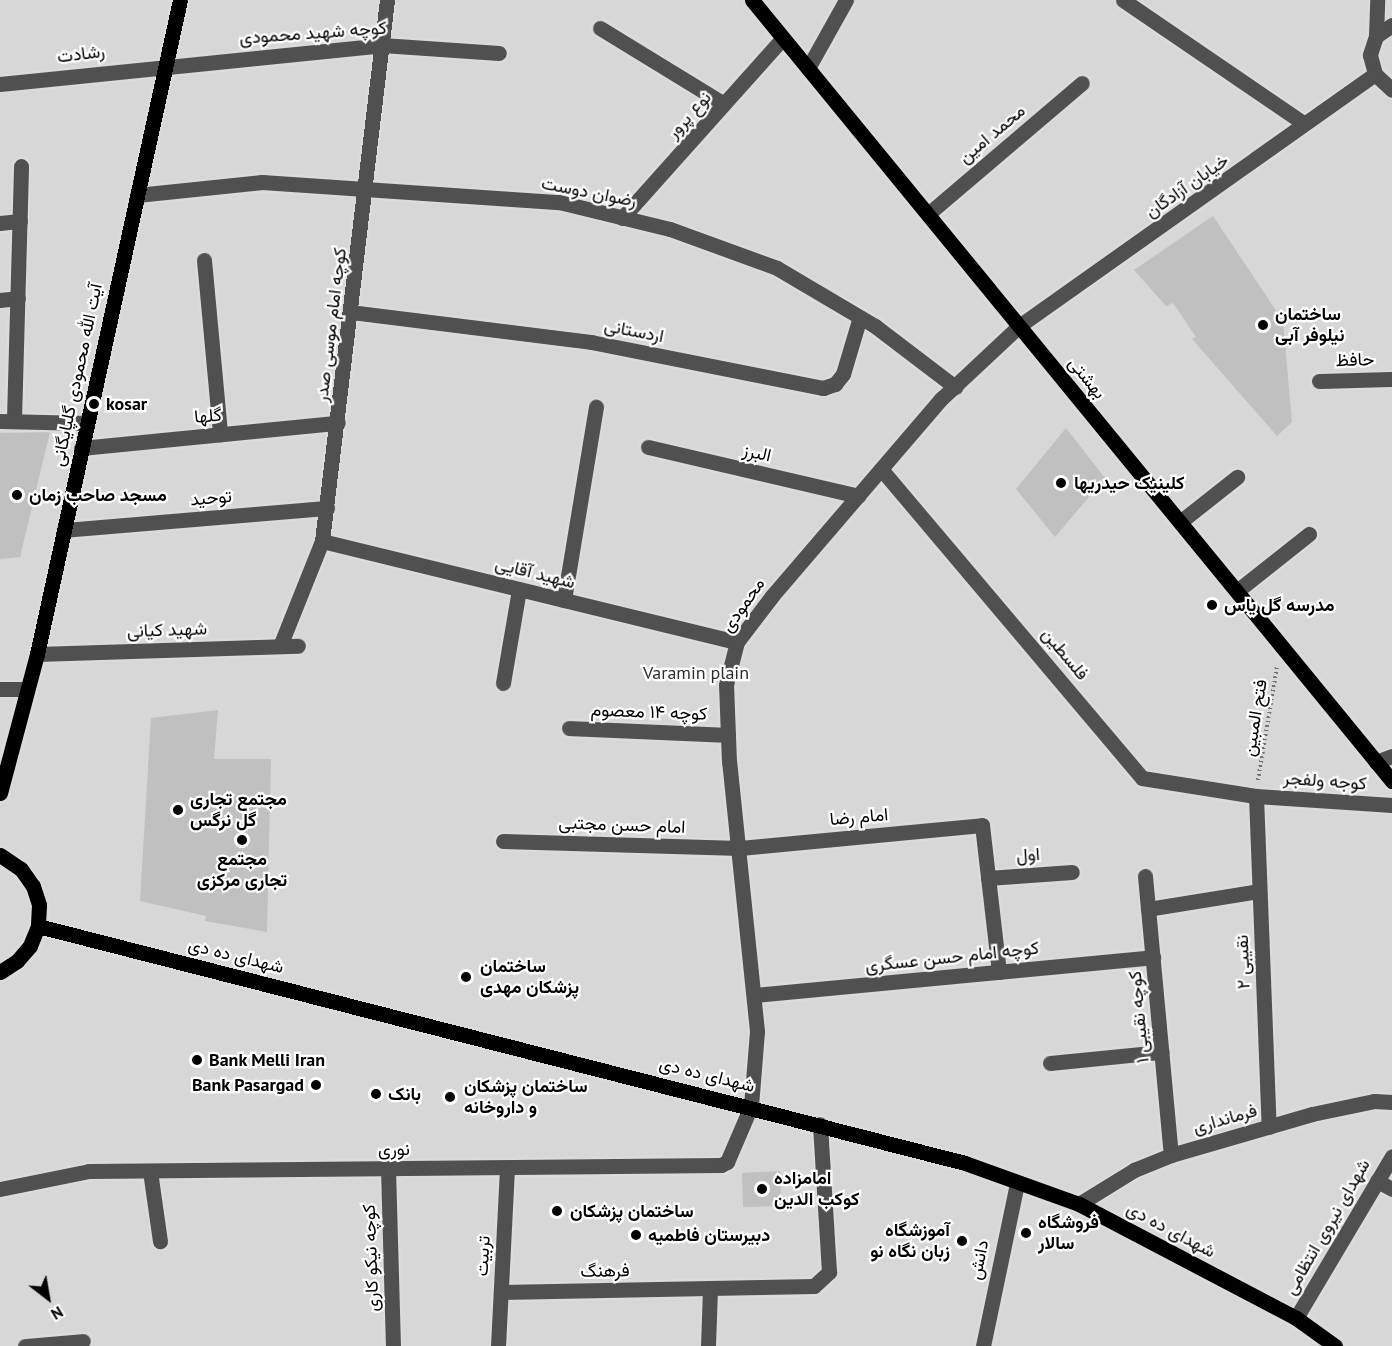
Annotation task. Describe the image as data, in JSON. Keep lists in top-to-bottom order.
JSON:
{
  "streets": {
    "main road": ["آیت الله محمودی گلپایگانی", "بهشتی", "شهدای ده دی"],
    "street": [
      "کوچه شهید محمودی",
      "رشادت",
      "نوع پرور",
      "محمد امین",
      "خیابان آزادگان",
      "رضوان دوست",
      "کوچه امام موسی صدر",
      "اردستانی",
      "حافظ",
      "گلها",
      "البرز",
      "توحید",
      "شهید آقایی",
      "محمودی",
      "شهید کیانی",
      "فلسطین",
      "کوچه ۱۴ معصوم",
      "کوجه ولفجر",
      "امام رضا",
      "امام حسن مجتبی",
      "اول",
      "کوچه امام حسن عسگری",
      "نقیبی ۲",
      "کوچه نقیبی ۱",
      "فرمانداری",
      "نوری",
      "شهدای نیروی انتظامی",
      "تربیت",
      "کوچه نیکو کاری",
      "دانش",
      "فرهنگ"
    ],
    "path": ["فتح المبین"]
  },
  "crossings": [
    ["کوچه شهید محمودی", "رشادت"],
    ["کوچه شهید محمودی", "کوچه امام موسی صدر"],
    ["کوچه شهید محمودی", "آیت الله محمودی گلپایگانی"],
    ["رشادت", "آیت الله محمودی گلپایگانی"],
    ["نوع پرور", "رضوان دوست"],
    ["نوع پرور", "بهشتی"],
    ["محمد امین", "بهشتی"],
    ["خیابان آزادگان", "بهشتی"],
    ["خیابان آزادگان", "محمودی"],
    ["رضوان دوست", "کوچه امام موسی صدر"],
    ["رضوان دوست", "اردستانی"],
    ["رضوان دوست", "آیت الله محمودی گلپایگانی"],
    ["رضوان دوست", "محمودی"],
    ["کوچه امام موسی صدر", "اردستانی"],
    ["کوچه امام موسی صدر", "گلها"],
    ["کوچه امام موسی صدر", "توحید"],
    ["کوچه امام موسی صدر", "شهید آقایی"],
    ["کوچه امام موسی صدر", "شهید کیانی"],
    ["آیت الله محمودی گلپایگانی", "گلها"],
    ["آیت الله محمودی گلپایگانی", "توحید"],
    ["آیت الله محمودی گلپایگانی", "شهید کیانی"],
    ["بهشتی", "محمودی"],
    ["بهشتی", "فتح المبین"],
    ["البرز", "محمودی"],
    ["شهید آقایی", "محمودی"],
    ["محمودی", "فلسطین"],
    ["محمودی", "کوچه ۱۴ معصوم"],
    ["محمودی", "امام رضا"],
    ["محمودی", "امام حسن مجتبی"],
    ["محمودی", "شهدای ده دی"],
    ["محمودی", "کوچه امام حسن عسگری"],
    ["محمودی", "نوری"],
    ["فلسطین", "فتح المبین"],
    ["فلسطین", "کوجه ولفجر"],
    ["فلسطین", "نقیبی ۲"],
    ["فتح المبین", "کوجه ولفجر"],
    ["فتح المبین", "نقیبی ۲"],
    ["کوجه ولفجر", "نقیبی ۲"],
    ["امام رضا", "امام حسن مجتبی"],
    ["امام رضا", "اول"],
    ["شهدای ده دی", "فرمانداری"],
    ["شهدای ده دی", "نوری"],
    ["شهدای ده دی", "شهدای نیروی انتظامی"],
    ["شهدای ده دی", "دانش"],
    ["شهدای ده دی", "فرهنگ"],
    ["کوچه امام حسن عسگری", "کوچه نقیبی ۱"],
    ["نقیبی ۲", "فرمانداری"],
    ["کوچه نقیبی ۱", "فرمانداری"],
    ["نوری", "تربیت"],
    ["نوری", "کوچه نیکو کاری"],
    ["تربیت", "فرهنگ"]
  ],
  "parks": ["Varamin plain"],
  "places": [
    "ساختمان نیلوفر آبی",
    "kosar",
    "کلینیک حیدریها",
    "مسجد صاحب زمان",
    "مدرسه گل یاس",
    "مجتمع تجاری گل نرگس",
    "مجتمع تجاری مرکزی",
    "ساختمان پزشکان مهدی",
    "Bank Melli Iran",
    "Bank Pasargad",
    "بانک",
    "ساختمان پزشکان و داروخانه",
    "امامزاده کوکب الدین",
    "ساختمان پزشکان",
    "فروشگاه سالار",
    "دبیرستان فاطمیه",
    "آموزشگاه زبان نگاه نو"
  ],
  "north": "bottom right"
}
